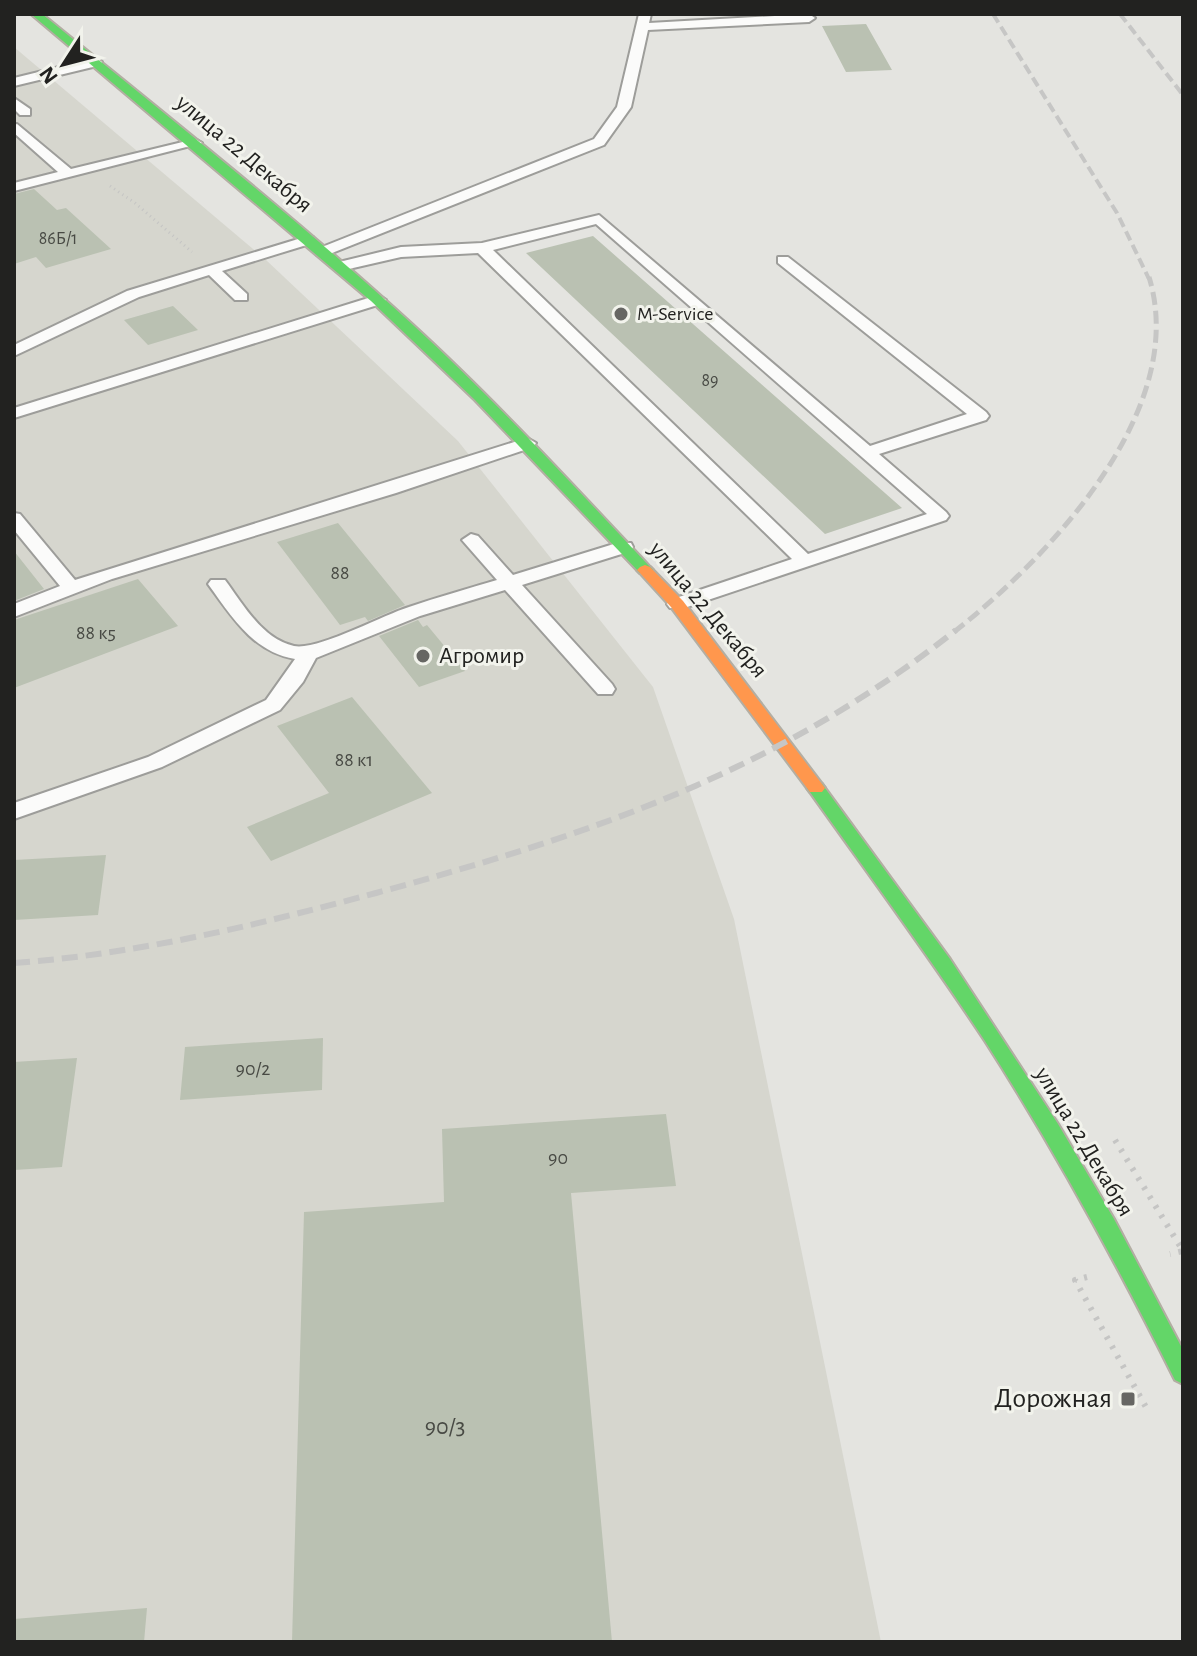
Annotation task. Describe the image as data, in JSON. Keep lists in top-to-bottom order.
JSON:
{
  "streets": {
    "main road": ["улица 22 Декабря"]
  },
  "places": {
    "other": ["M-Service", "Агромир"],
    "transit": ["Дорожная"]
  },
  "house_numbers": [
    "86Б/1",
    "89",
    "88",
    "88 к5",
    "88 к1",
    "90/2",
    "90",
    "90/3"
  ],
  "north": "bottom left"
}
